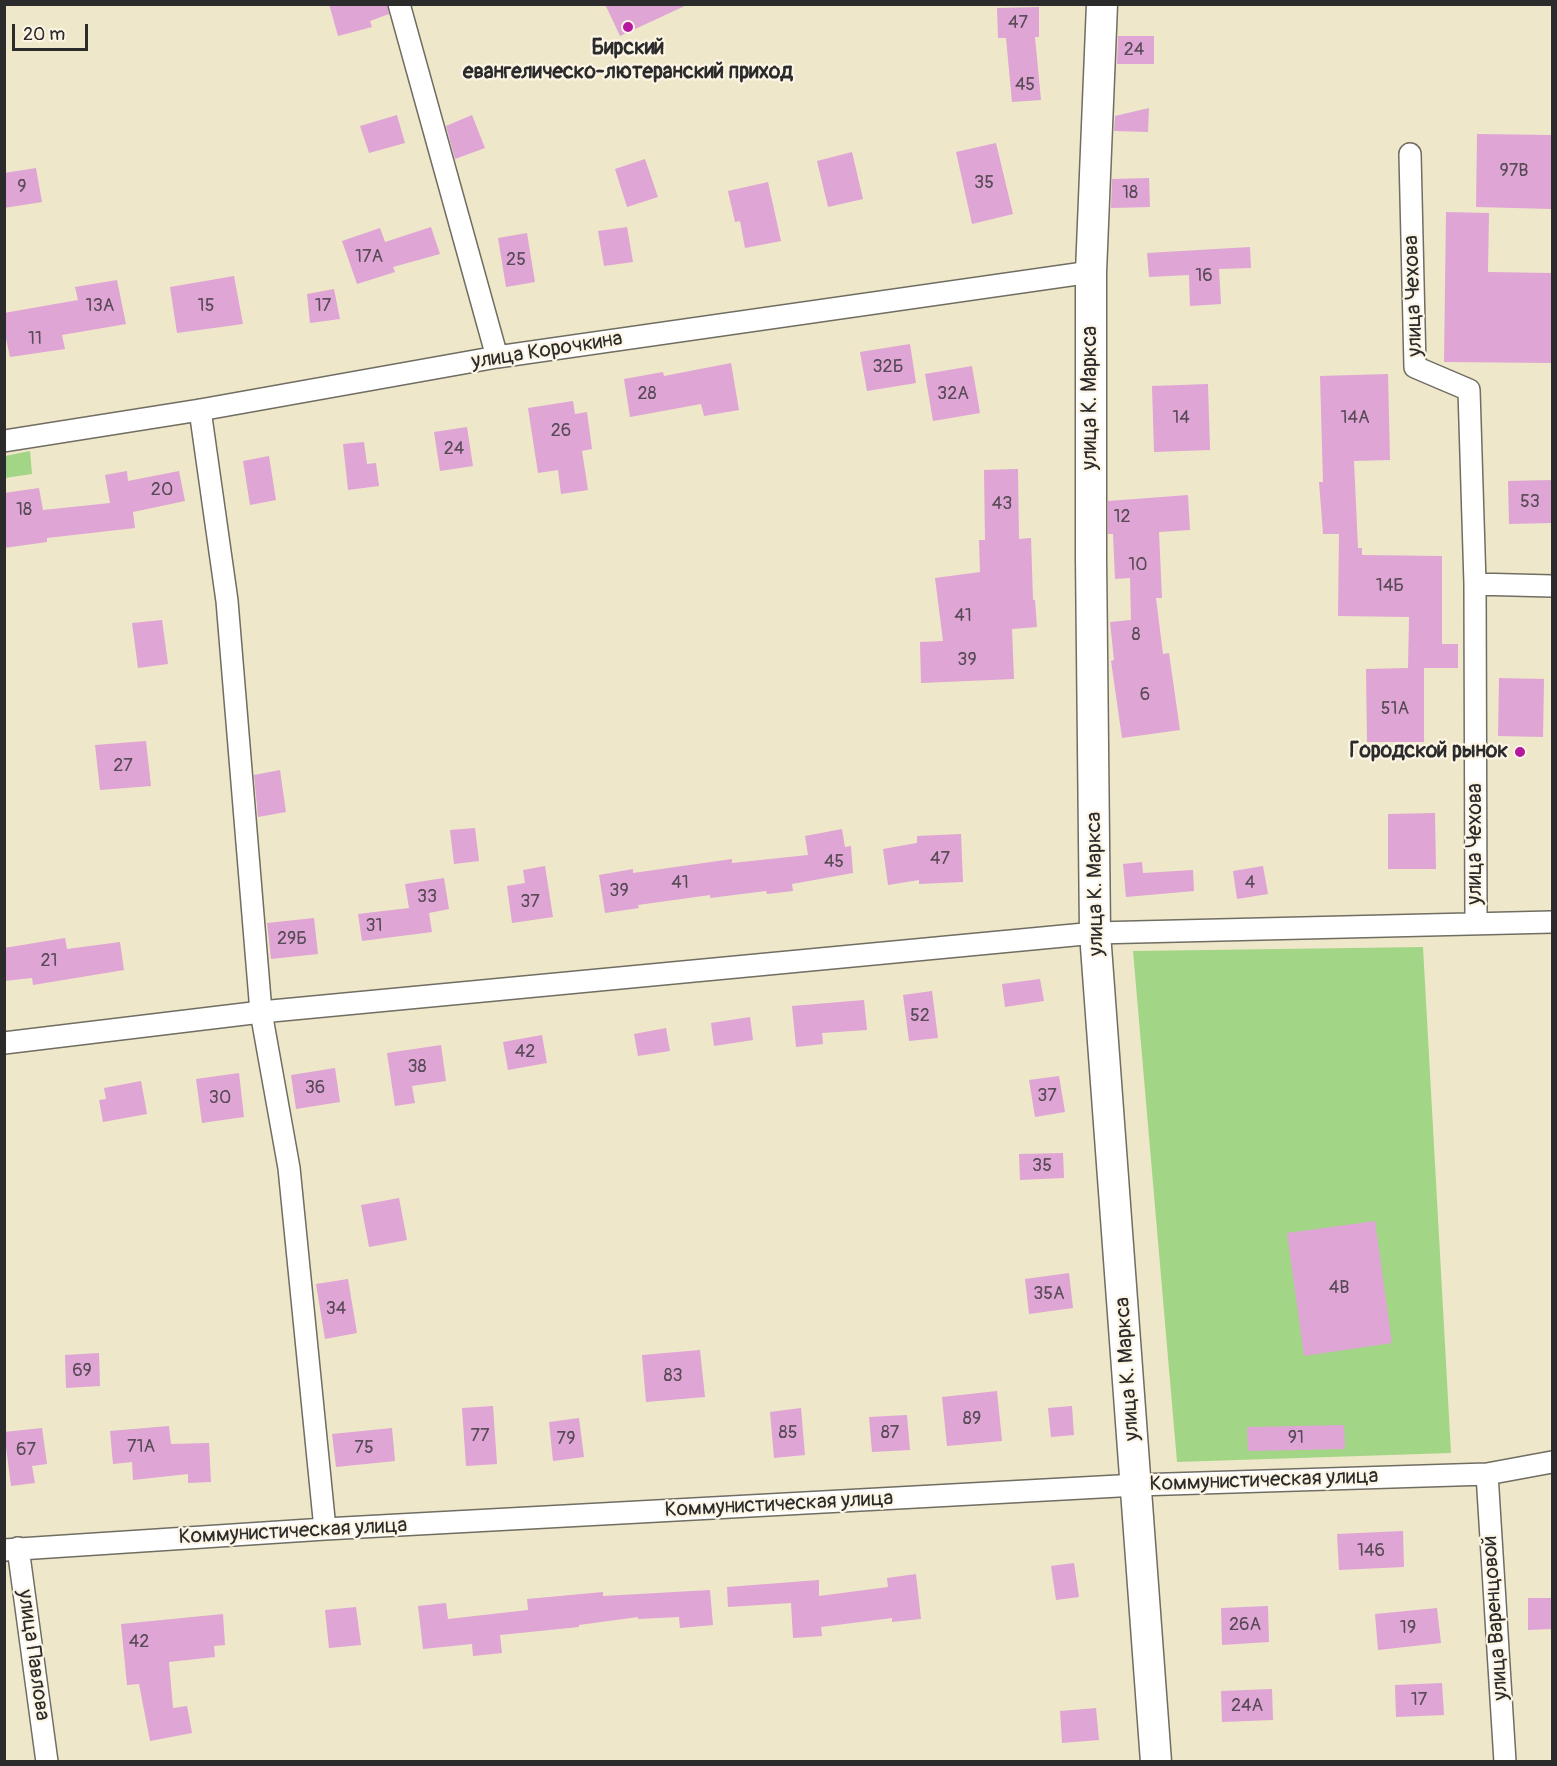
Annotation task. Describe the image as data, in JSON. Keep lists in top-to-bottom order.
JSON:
{
  "streets": {
    "main road": ["улица К. Маркса"],
    "street": [
      "улица Чехова",
      "улица Корочкина",
      "Коммунистическая улица",
      "улица Варенцовой",
      "улица Павлова"
    ]
  },
  "crossings": [
    ["улица Корочкина", "улица К. Маркса"],
    ["улица К. Маркса", "Коммунистическая улица"],
    ["Коммунистическая улица", "улица Варенцовой"],
    ["Коммунистическая улица", "улица Павлова"]
  ],
  "places": ["Бирский евангелическо-лютеранский приход", "Городской рынок"],
  "house_numbers": [
    "47",
    "24",
    "45",
    "97В",
    "35",
    "9",
    "18",
    "17А",
    "25",
    "16",
    "13А",
    "15",
    "17",
    "11",
    "32Б",
    "28",
    "32А",
    "14",
    "14А",
    "26",
    "24",
    "20",
    "53",
    "43",
    "18",
    "12",
    "10",
    "14Б",
    "41",
    "8",
    "39",
    "6",
    "51А",
    "27",
    "47",
    "45",
    "41",
    "4",
    "39",
    "33",
    "37",
    "31",
    "29Б",
    "21",
    "52",
    "42",
    "38",
    "36",
    "37",
    "30",
    "35",
    "4В",
    "35А",
    "34",
    "69",
    "83",
    "89",
    "85",
    "87",
    "77",
    "91",
    "79",
    "71А",
    "75",
    "67",
    "146",
    "26А",
    "19",
    "42",
    "17",
    "24А"
  ],
  "scale_bar": "20 m"
}
